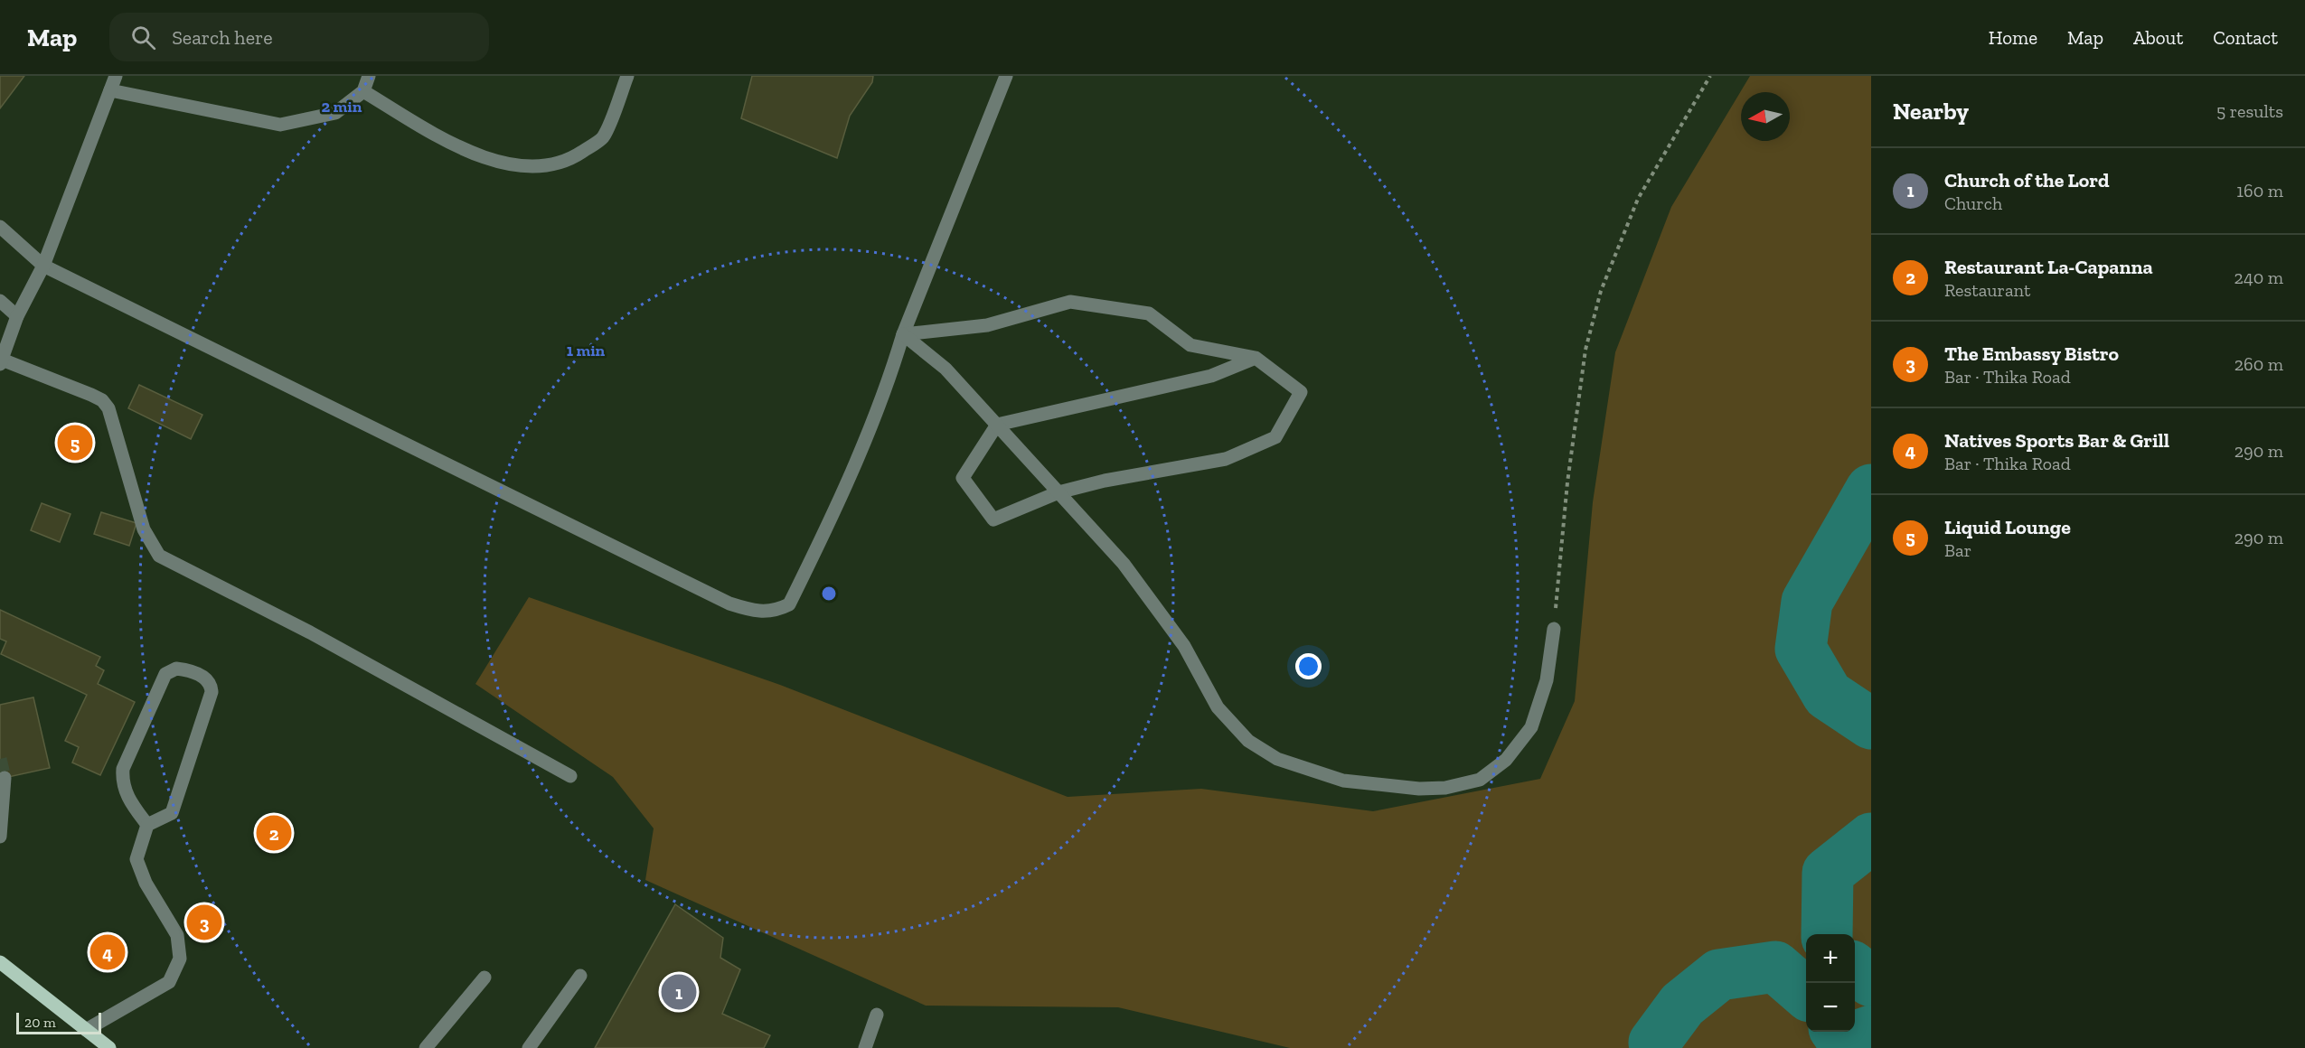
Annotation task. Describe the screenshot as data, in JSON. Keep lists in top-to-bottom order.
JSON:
{
  "scale_bar": "20 m",
  "north": "left",
  "page": {
    "header": "Map",
    "search": "Search here",
    "nav": [
      "Home",
      "Map",
      "About",
      "Contact"
    ],
    "heading": ["Nearby", "5 results"],
    "list": [
      {
        "mark": "1",
        "name": "Church of the Lord",
        "note": "Church",
        "value": "160 m"
      },
      {
        "mark": "2",
        "name": "Restaurant La-Capanna",
        "note": "Restaurant",
        "value": "240 m"
      },
      {
        "mark": "3",
        "name": "The Embassy Bistro",
        "note": "Bar · Thika Road",
        "value": "260 m"
      },
      {
        "mark": "4",
        "name": "Natives Sports Bar & Grill",
        "note": "Bar · Thika Road",
        "value": "290 m"
      },
      {
        "mark": "5",
        "name": "Liquid Lounge",
        "note": "Bar",
        "value": "290 m"
      }
    ],
    "pins": [
      "5",
      "2",
      "3",
      "4",
      "1"
    ],
    "map_buttons": ["+", "−"],
    "scale": "20 m"
  },
  "rings": ["2 min", "1 min"]
}
